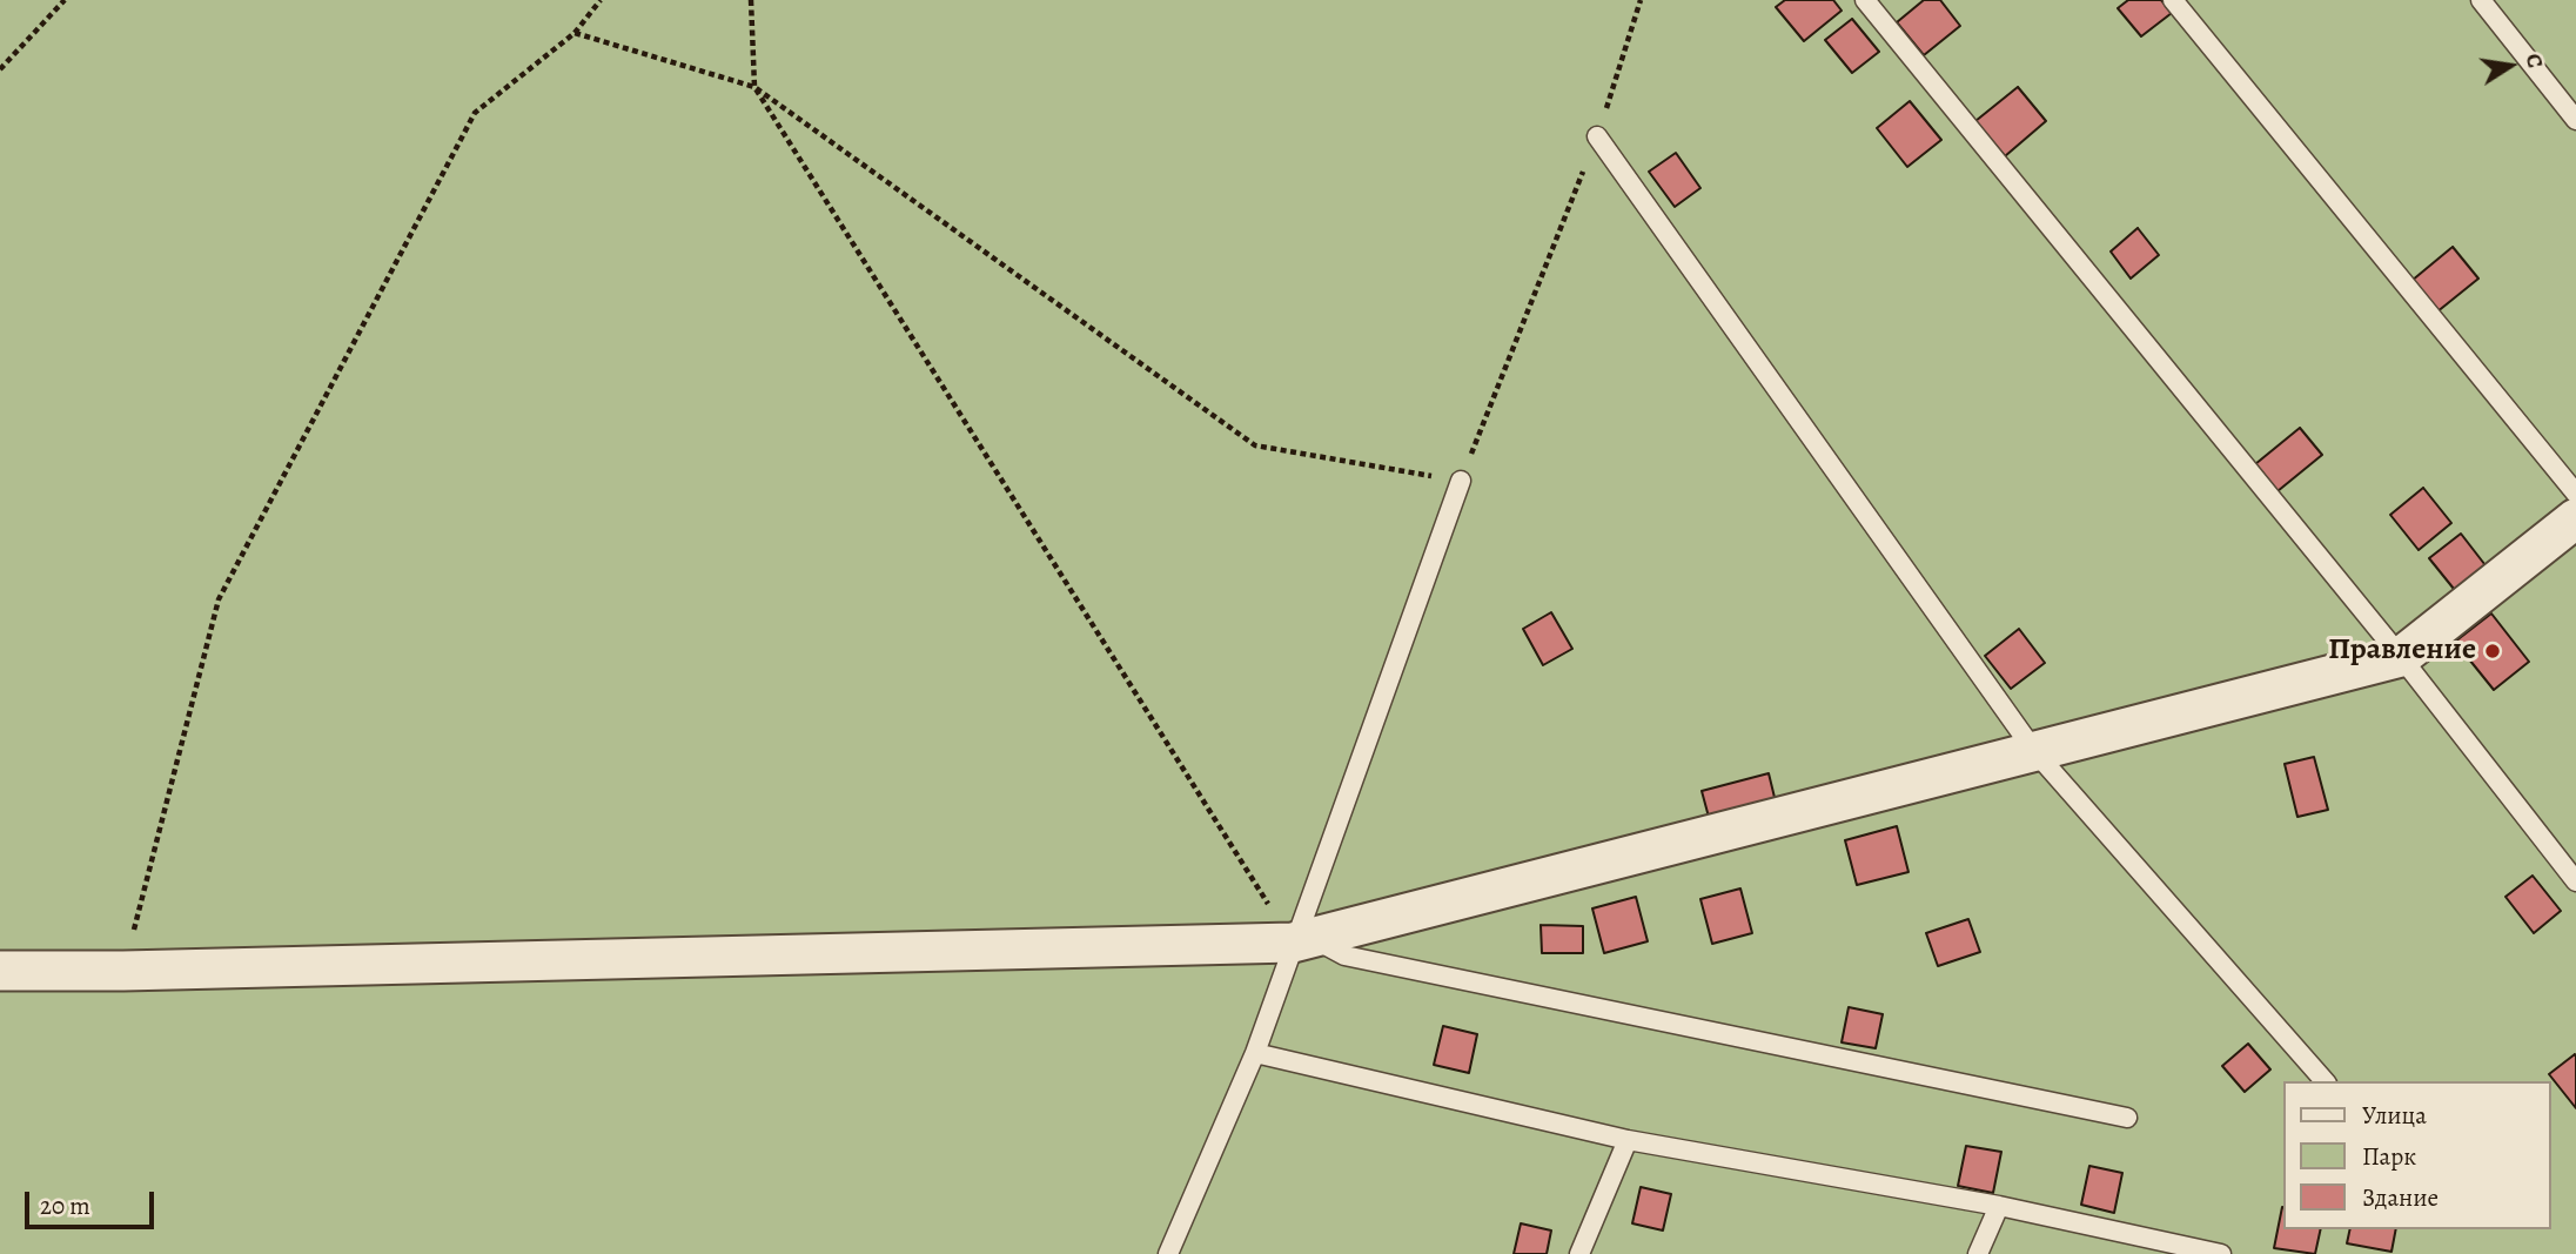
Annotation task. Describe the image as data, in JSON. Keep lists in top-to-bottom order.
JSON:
{
  "places": ["Правление"],
  "legend": ["Улица", "Парк", "Здание"],
  "scale_bar": "20 m",
  "north": "right"
}
